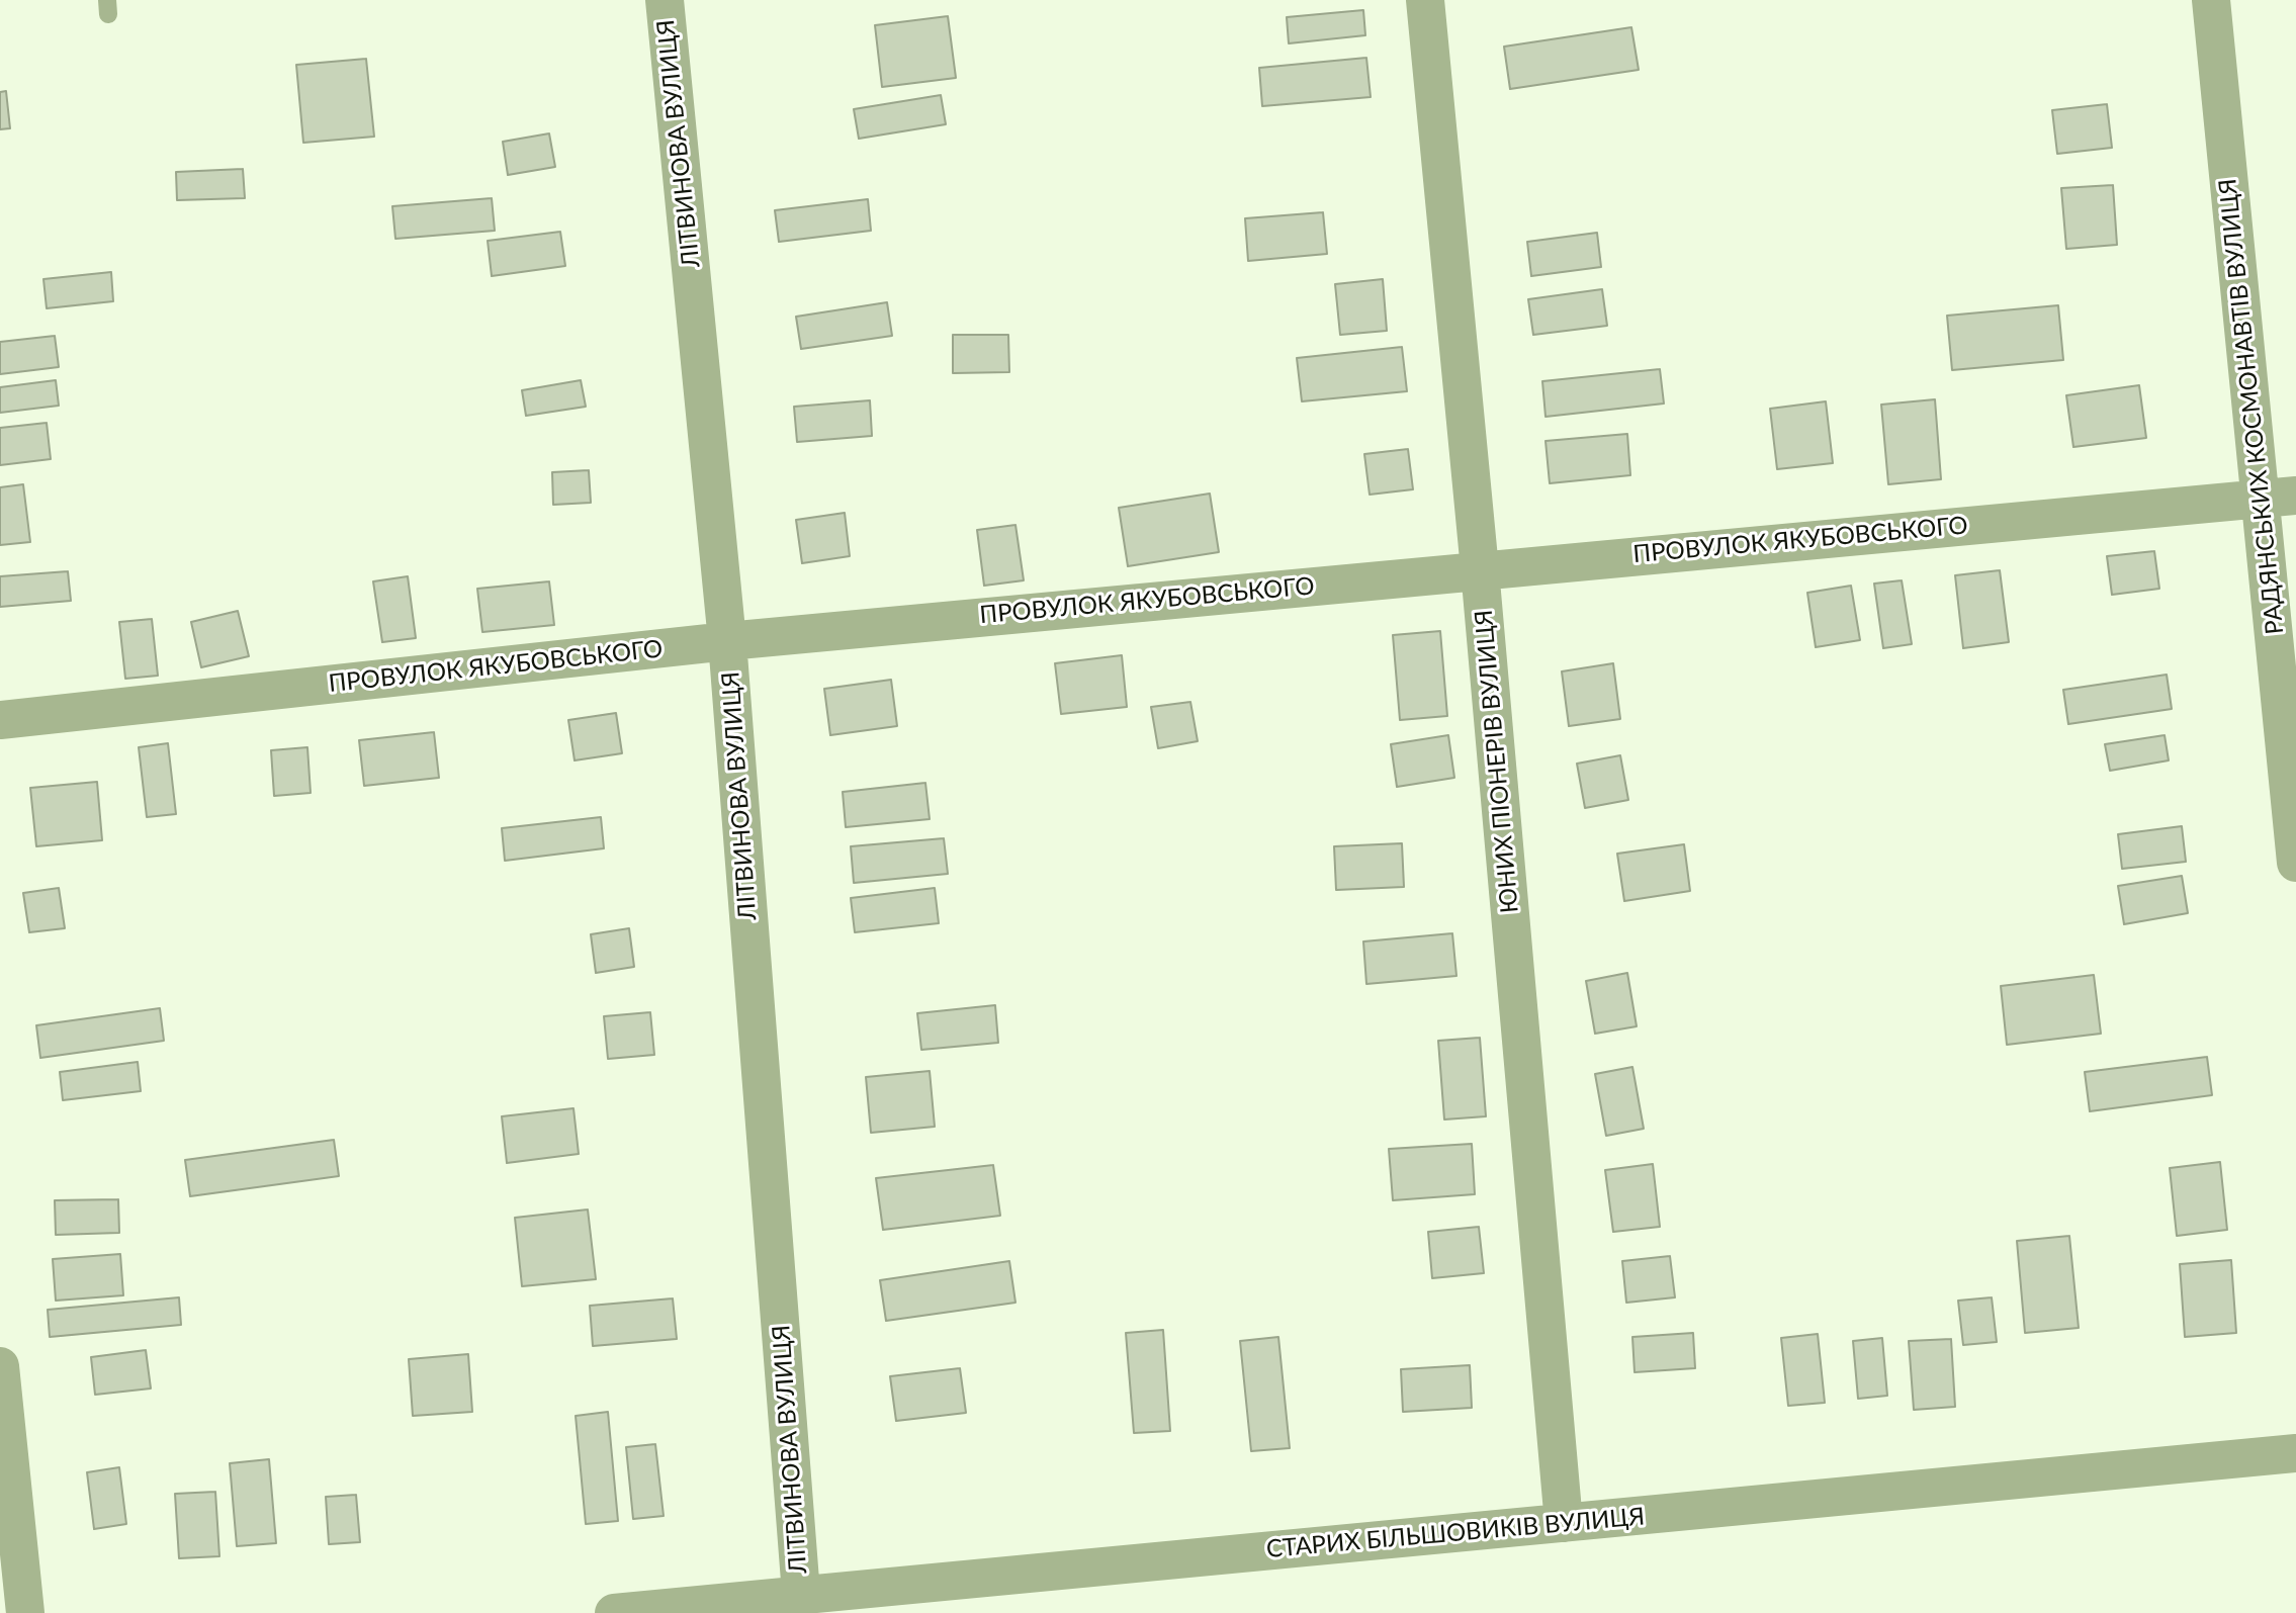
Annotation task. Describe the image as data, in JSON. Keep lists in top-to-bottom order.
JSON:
{
  "streets": {
    "street": [
      "ЛІТВИНОВА ВУЛИЦЯ",
      "РАДЯНСЬКИХ КОСМОНАВТІВ ВУЛИЦЯ",
      "ПРОВУЛОК ЯКУБОВСЬКОГО",
      "ЮНИХ ПІОНЕРІВ ВУЛИЦЯ",
      "СТАРИХ БІЛЬШОВИКІВ ВУЛИЦЯ"
    ]
  },
  "crossings": [
    ["ЛІТВИНОВА ВУЛИЦЯ", "ПРОВУЛОК ЯКУБОВСЬКОГО"],
    ["ЛІТВИНОВА ВУЛИЦЯ", "СТАРИХ БІЛЬШОВИКІВ ВУЛИЦЯ"],
    ["РАДЯНСЬКИХ КОСМОНАВТІВ ВУЛИЦЯ", "ПРОВУЛОК ЯКУБОВСЬКОГО"],
    ["ПРОВУЛОК ЯКУБОВСЬКОГО", "ЮНИХ ПІОНЕРІВ ВУЛИЦЯ"],
    ["ЮНИХ ПІОНЕРІВ ВУЛИЦЯ", "СТАРИХ БІЛЬШОВИКІВ ВУЛИЦЯ"]
  ]
}
